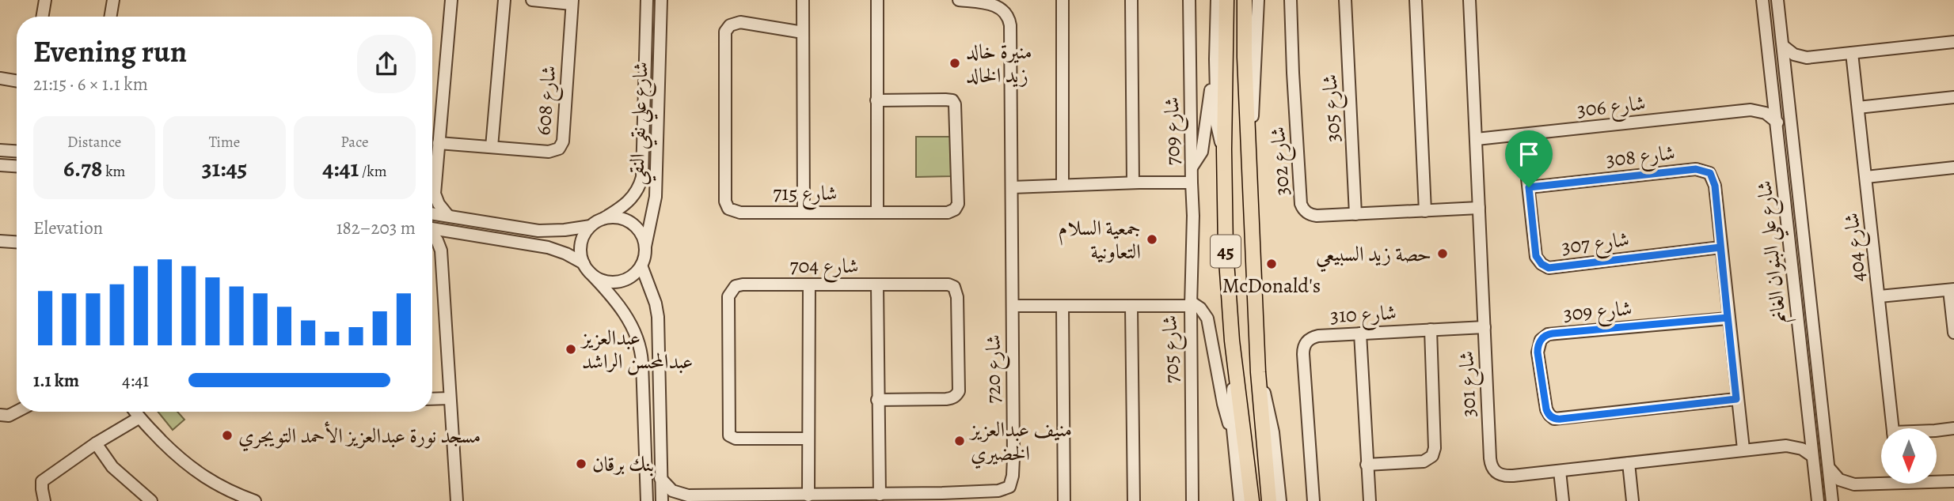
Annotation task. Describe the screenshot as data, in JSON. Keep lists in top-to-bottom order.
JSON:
{
  "streets": {
    "main road": ["45"],
    "street": [
      "شارع 608",
      "شارع 306",
      "شارع 305",
      "شارع علي نقي النقي",
      "شارع 709",
      "شارع 308",
      "شارع 302",
      "شارع 715",
      "شارع 307",
      "شارع 404",
      "شارع علي البنوان الغانم",
      "شارع 704",
      "شارع 309",
      "شارع 310",
      "شارع 705",
      "شارع 720",
      "شارع 301"
    ]
  },
  "crossings": [
    ["شارع 306", "شارع 307"],
    ["شارع 306", "شارع 301"],
    ["شارع 305", "شارع 302"],
    ["شارع 709", "شارع 720"],
    ["شارع 308", "شارع 307"],
    ["شارع 308", "شارع 309"],
    ["شارع 308", "شارع 301"],
    ["شارع 302", "شارع 301"],
    ["شارع علي البنوان الغانم", "شارع 301"],
    ["شارع 310", "شارع 301"],
    ["شارع 705", "شارع 720"]
  ],
  "places": [
    "منيرة خالد زيد الخالد",
    "جمعية السلام التعاونية",
    "حصة زيد السبيعي",
    "McDonald's",
    "عبدالعزيز عبدالمحسن الراشد",
    "مسجد نورة عبدالعزيز الأحمد التويجري",
    "منيف عبدالعزيز الخضيري",
    "بنك برقان"
  ],
  "north": "bottom",
  "page": {
    "heading": ["Evening run", "21:15 · 6 × 1.1 km"],
    "stats": [
      ["Distance", "6.78 km"],
      ["Time", "31:45"],
      ["Pace", "4:41 /km"]
    ],
    "chart": ["Elevation", "182–203 m"],
    "list": [
      {
        "name": "1.1 km",
        "note": "4:41"
      }
    ]
  }
}
